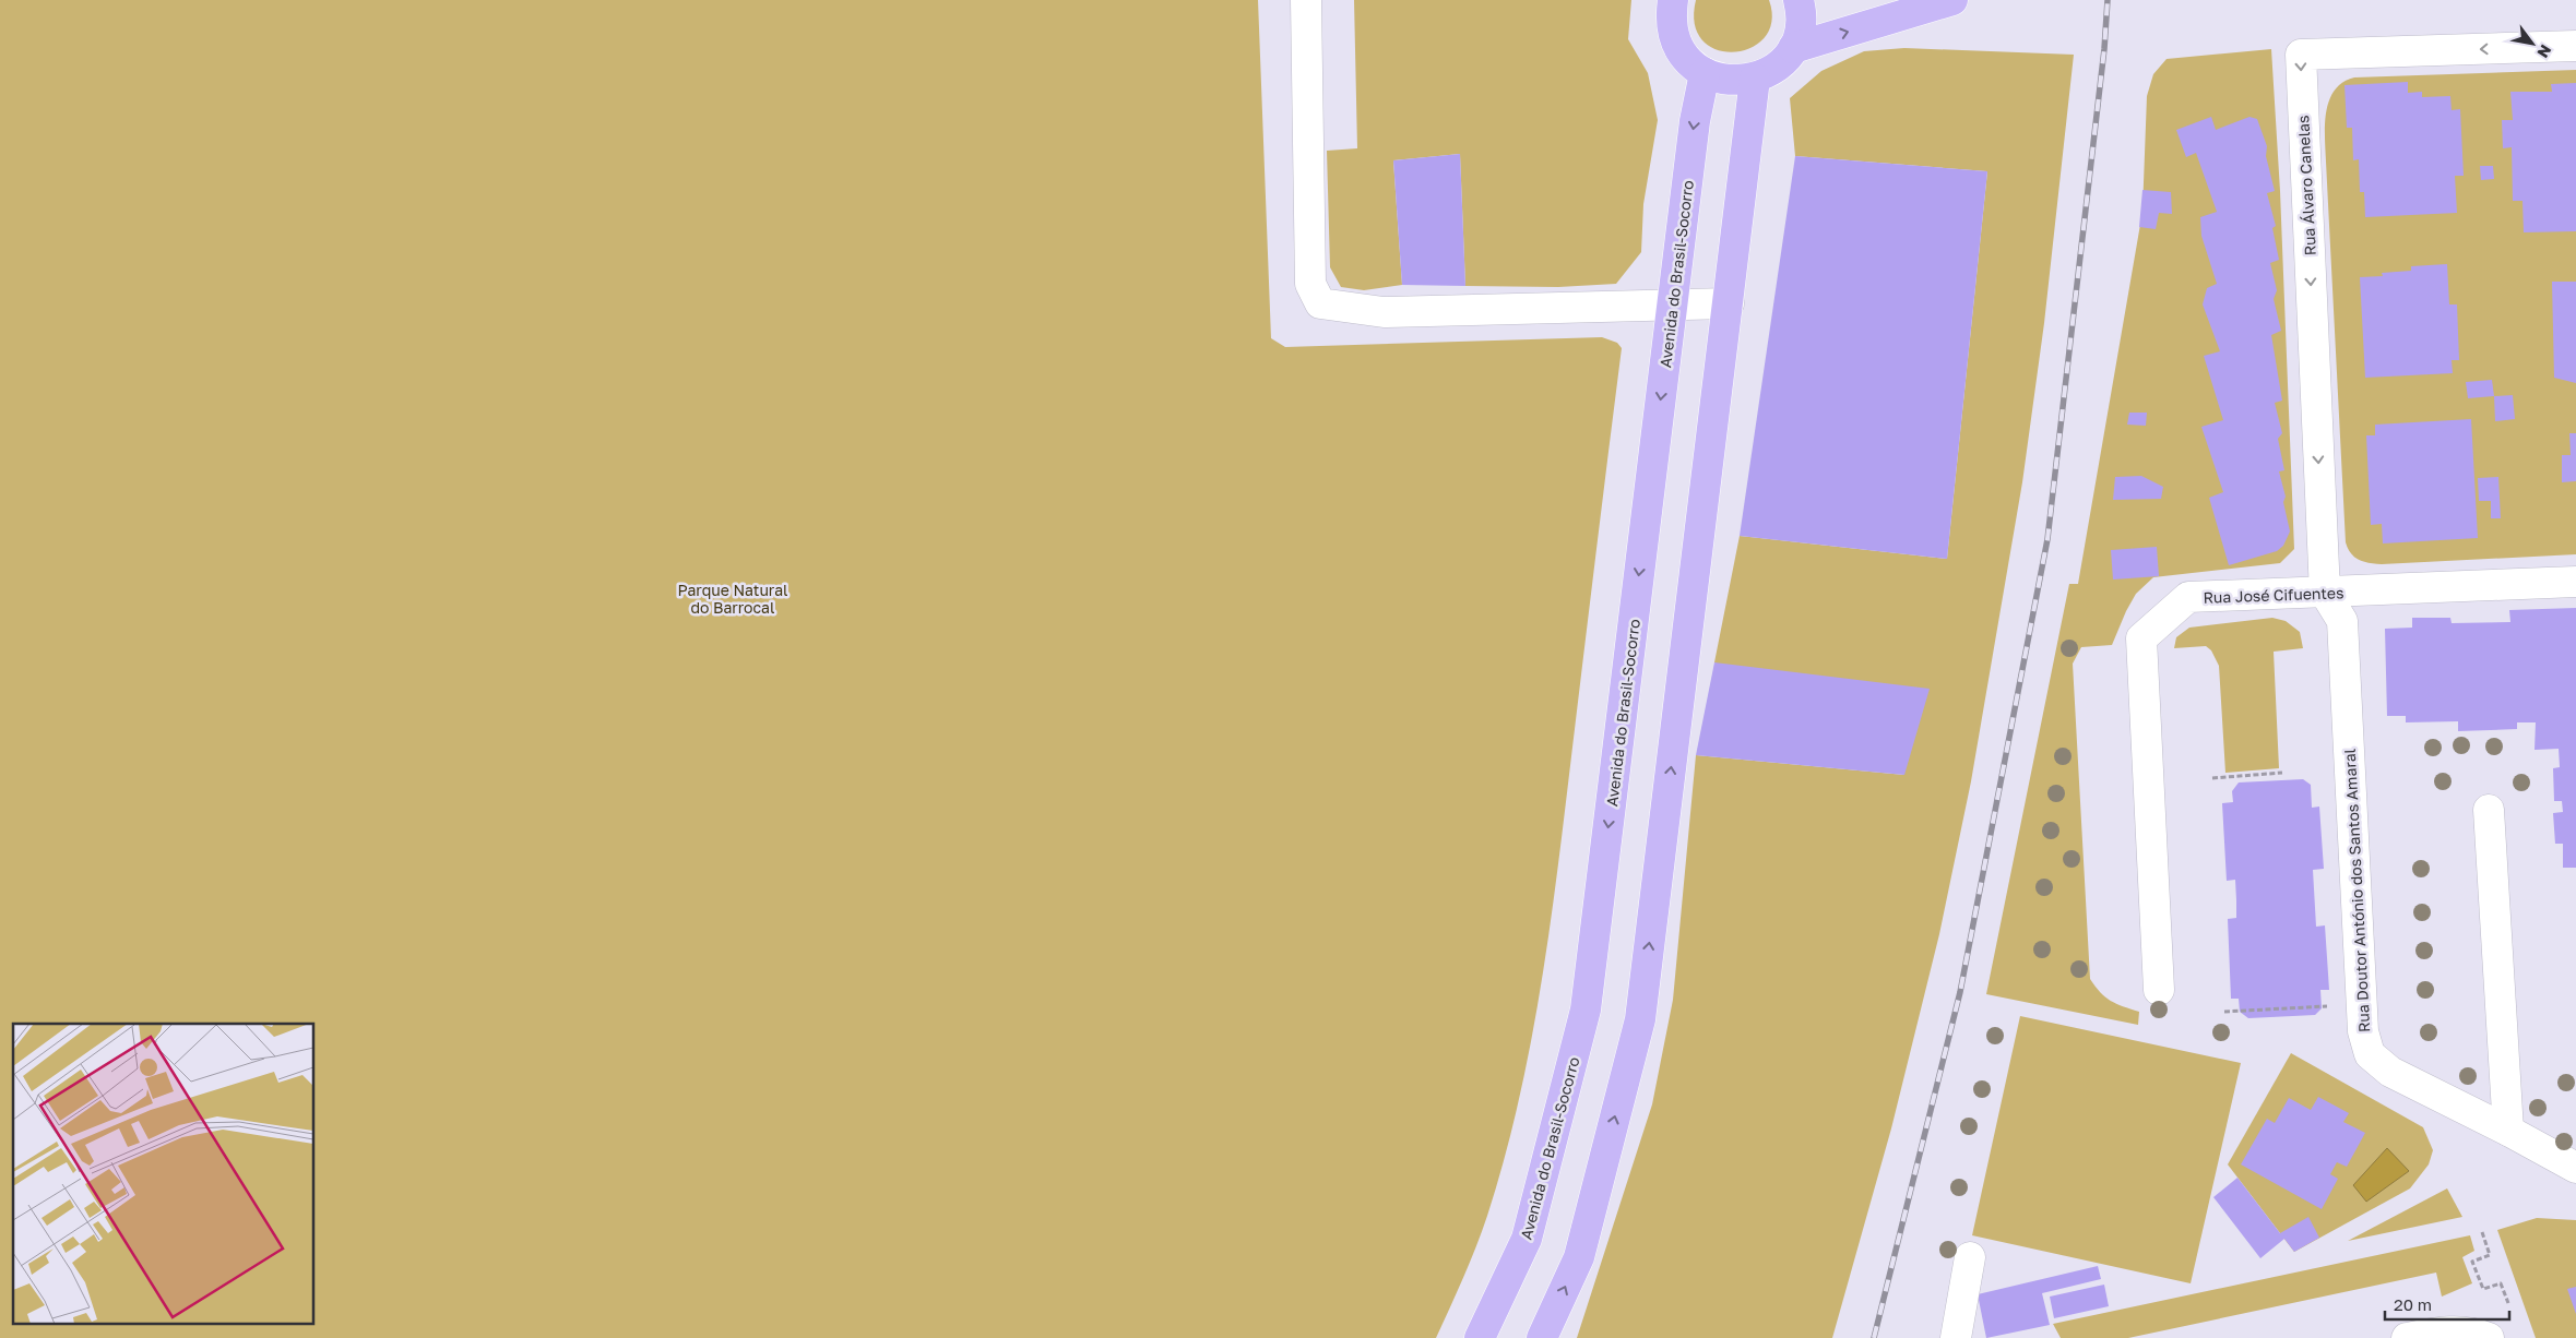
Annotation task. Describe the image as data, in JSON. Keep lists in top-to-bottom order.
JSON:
{
  "streets": {
    "main road": ["Avenida do Brasil-Socorro"],
    "street": ["Rua Álvaro Canelas", "Rua José Cifuentes", "Rua Doutor António dos Santos Amaral"]
  },
  "crossings": [
    ["Rua Álvaro Canelas", "Rua José Cifuentes"],
    ["Rua Álvaro Canelas", "Rua Doutor António dos Santos Amaral"],
    ["Rua José Cifuentes", "Rua Doutor António dos Santos Amaral"]
  ],
  "parks": ["Parque Natural do Barrocal"],
  "scale_bar": "20 m",
  "north": "bottom right"
}
